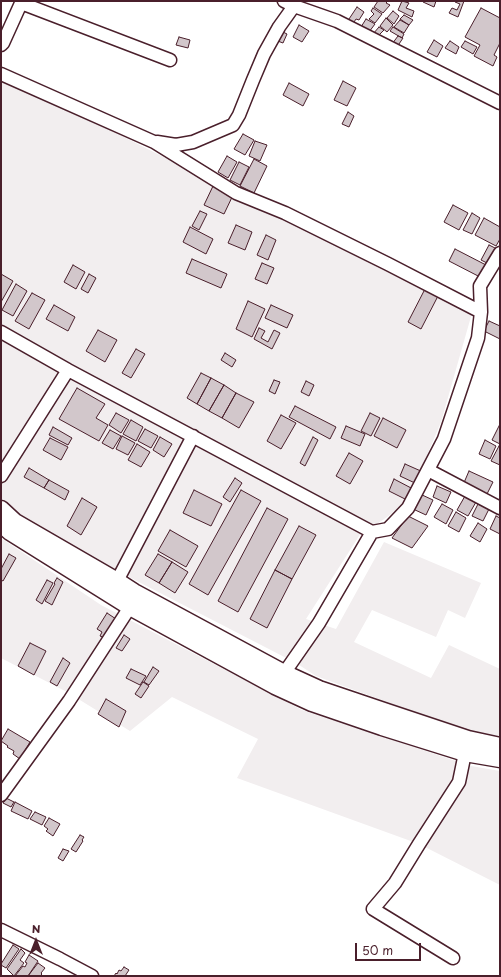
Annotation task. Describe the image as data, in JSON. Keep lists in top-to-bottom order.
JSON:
{
  "scale_bar": "50 m",
  "north": "top"
}
